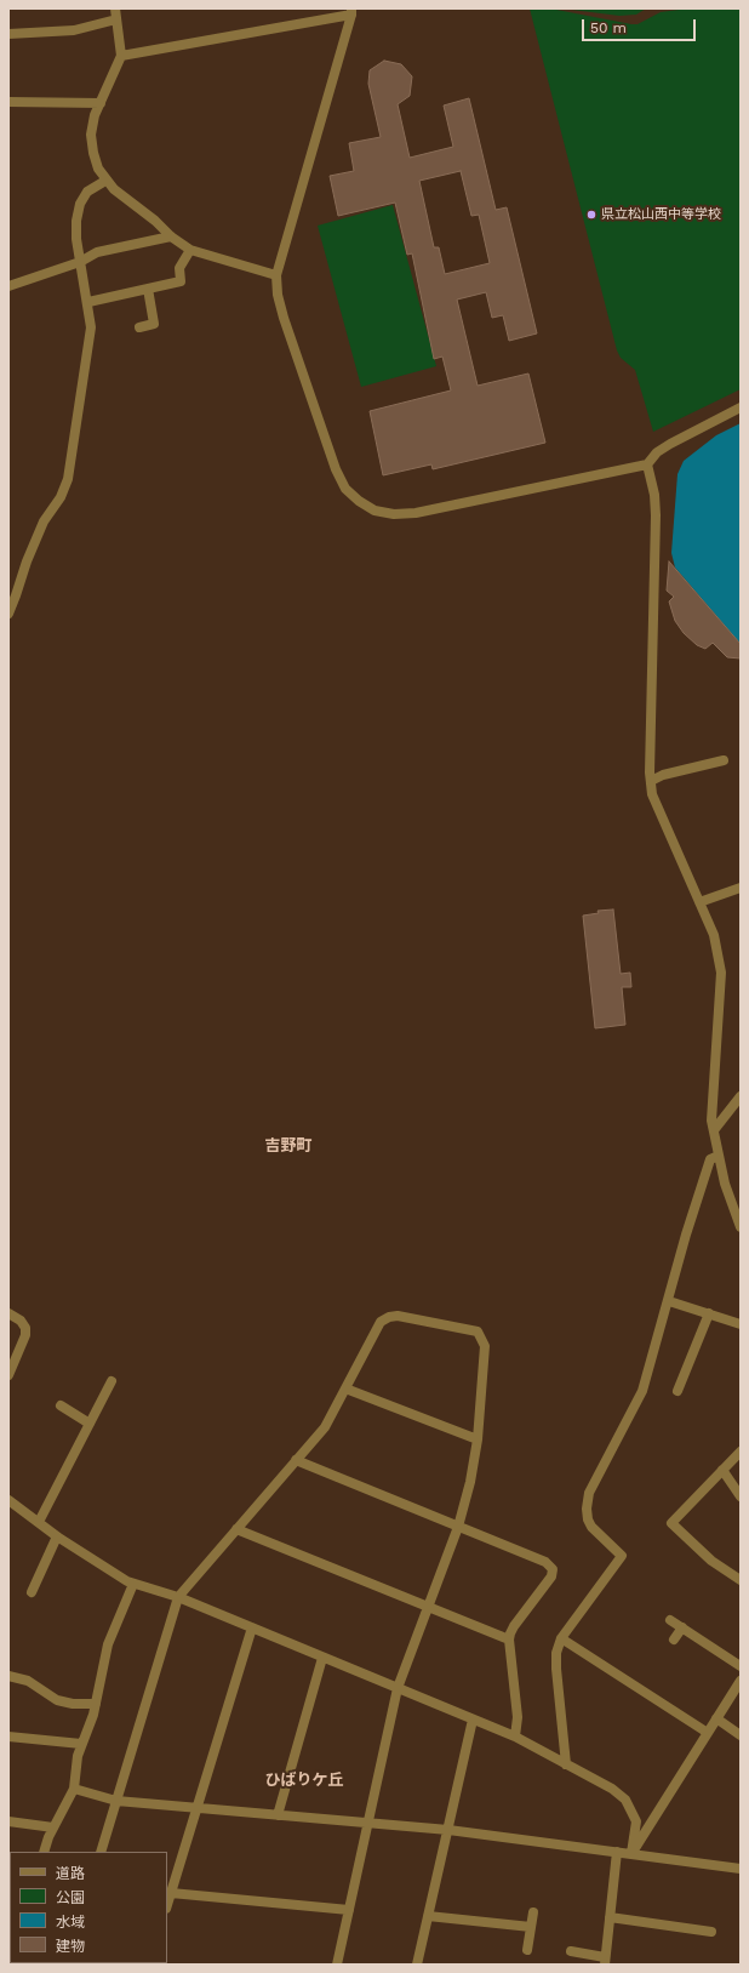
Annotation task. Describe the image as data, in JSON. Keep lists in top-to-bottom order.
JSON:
{
  "districts": ["吉野町", "ひばりケ丘"],
  "places": ["県立松山西中等学校"],
  "legend": [
    "道路",
    "公園",
    "水域",
    "建物"
  ],
  "scale_bar": "50 m"
}
